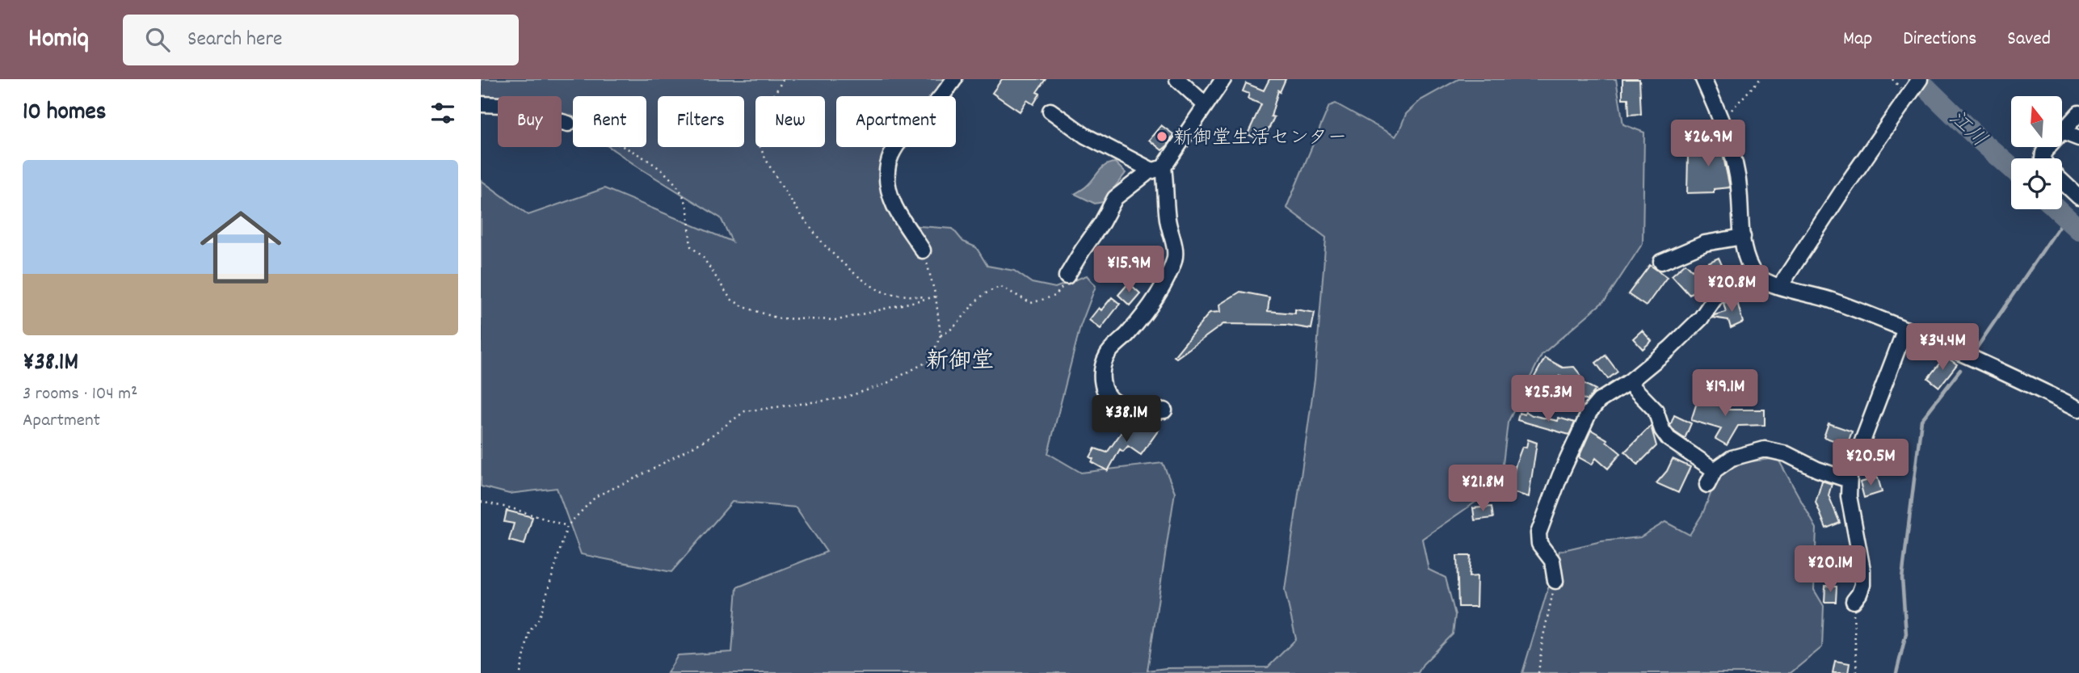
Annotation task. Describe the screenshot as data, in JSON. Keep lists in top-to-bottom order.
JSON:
{
  "districts": ["新御堂"],
  "water": ["江川"],
  "places": ["新御堂生活センター"],
  "north": "top",
  "page": {
    "header": "Homiq",
    "search": "Search here",
    "nav": ["Map", "Directions", "Saved"],
    "heading": "10 homes",
    "chip": [
      "Buy",
      "Rent",
      "Filters",
      "New",
      "Apartment"
    ],
    "price": [
      "¥26.9M",
      "¥15.9M",
      "¥20.8M",
      "¥34.4M",
      "¥19.1M",
      "¥25.3M",
      "¥38.1M",
      "¥20.5M",
      "¥21.8M",
      "¥20.1M"
    ],
    "list": [
      {
        "name": "¥38.1M",
        "note": "3 rooms · 104 m² · Apartment"
      }
    ]
  }
}
